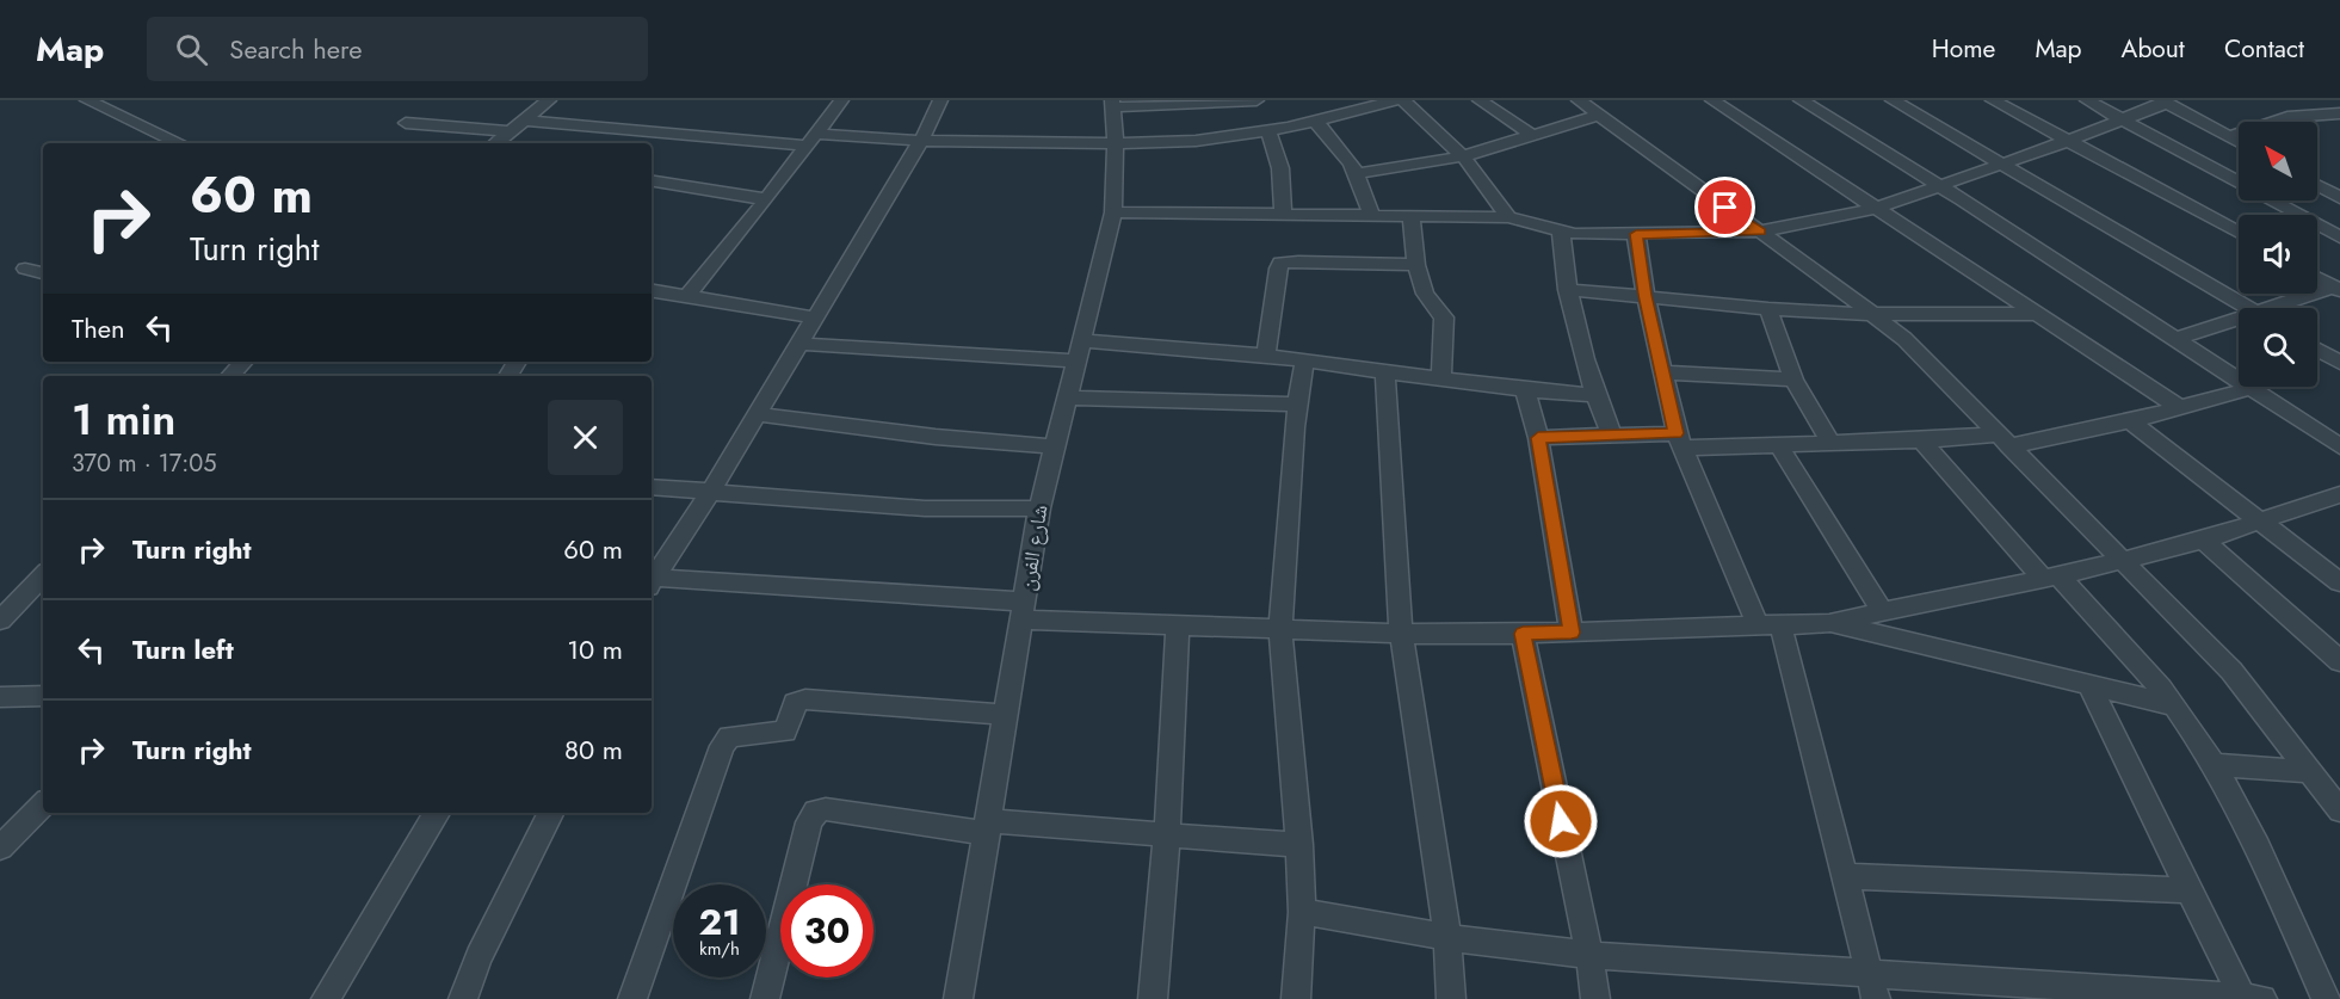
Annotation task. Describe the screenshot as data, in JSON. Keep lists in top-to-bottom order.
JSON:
{
  "streets": {
    "street": ["شارع الفرن"]
  },
  "north": "top left",
  "page": {
    "header": "Map",
    "search": "Search here",
    "nav": [
      "Home",
      "Map",
      "About",
      "Contact"
    ],
    "turn": ["60 m", "Turn right"],
    "then": "Then",
    "heading": ["1 min", "370 m · 17:05"],
    "list": [
      {
        "name": "Turn right",
        "value": "60 m"
      },
      {
        "name": "Turn left",
        "value": "10 m"
      },
      {
        "name": "Turn right",
        "value": "80 m"
      }
    ],
    "speed": "21 km/h",
    "limit": "30"
  }
}
